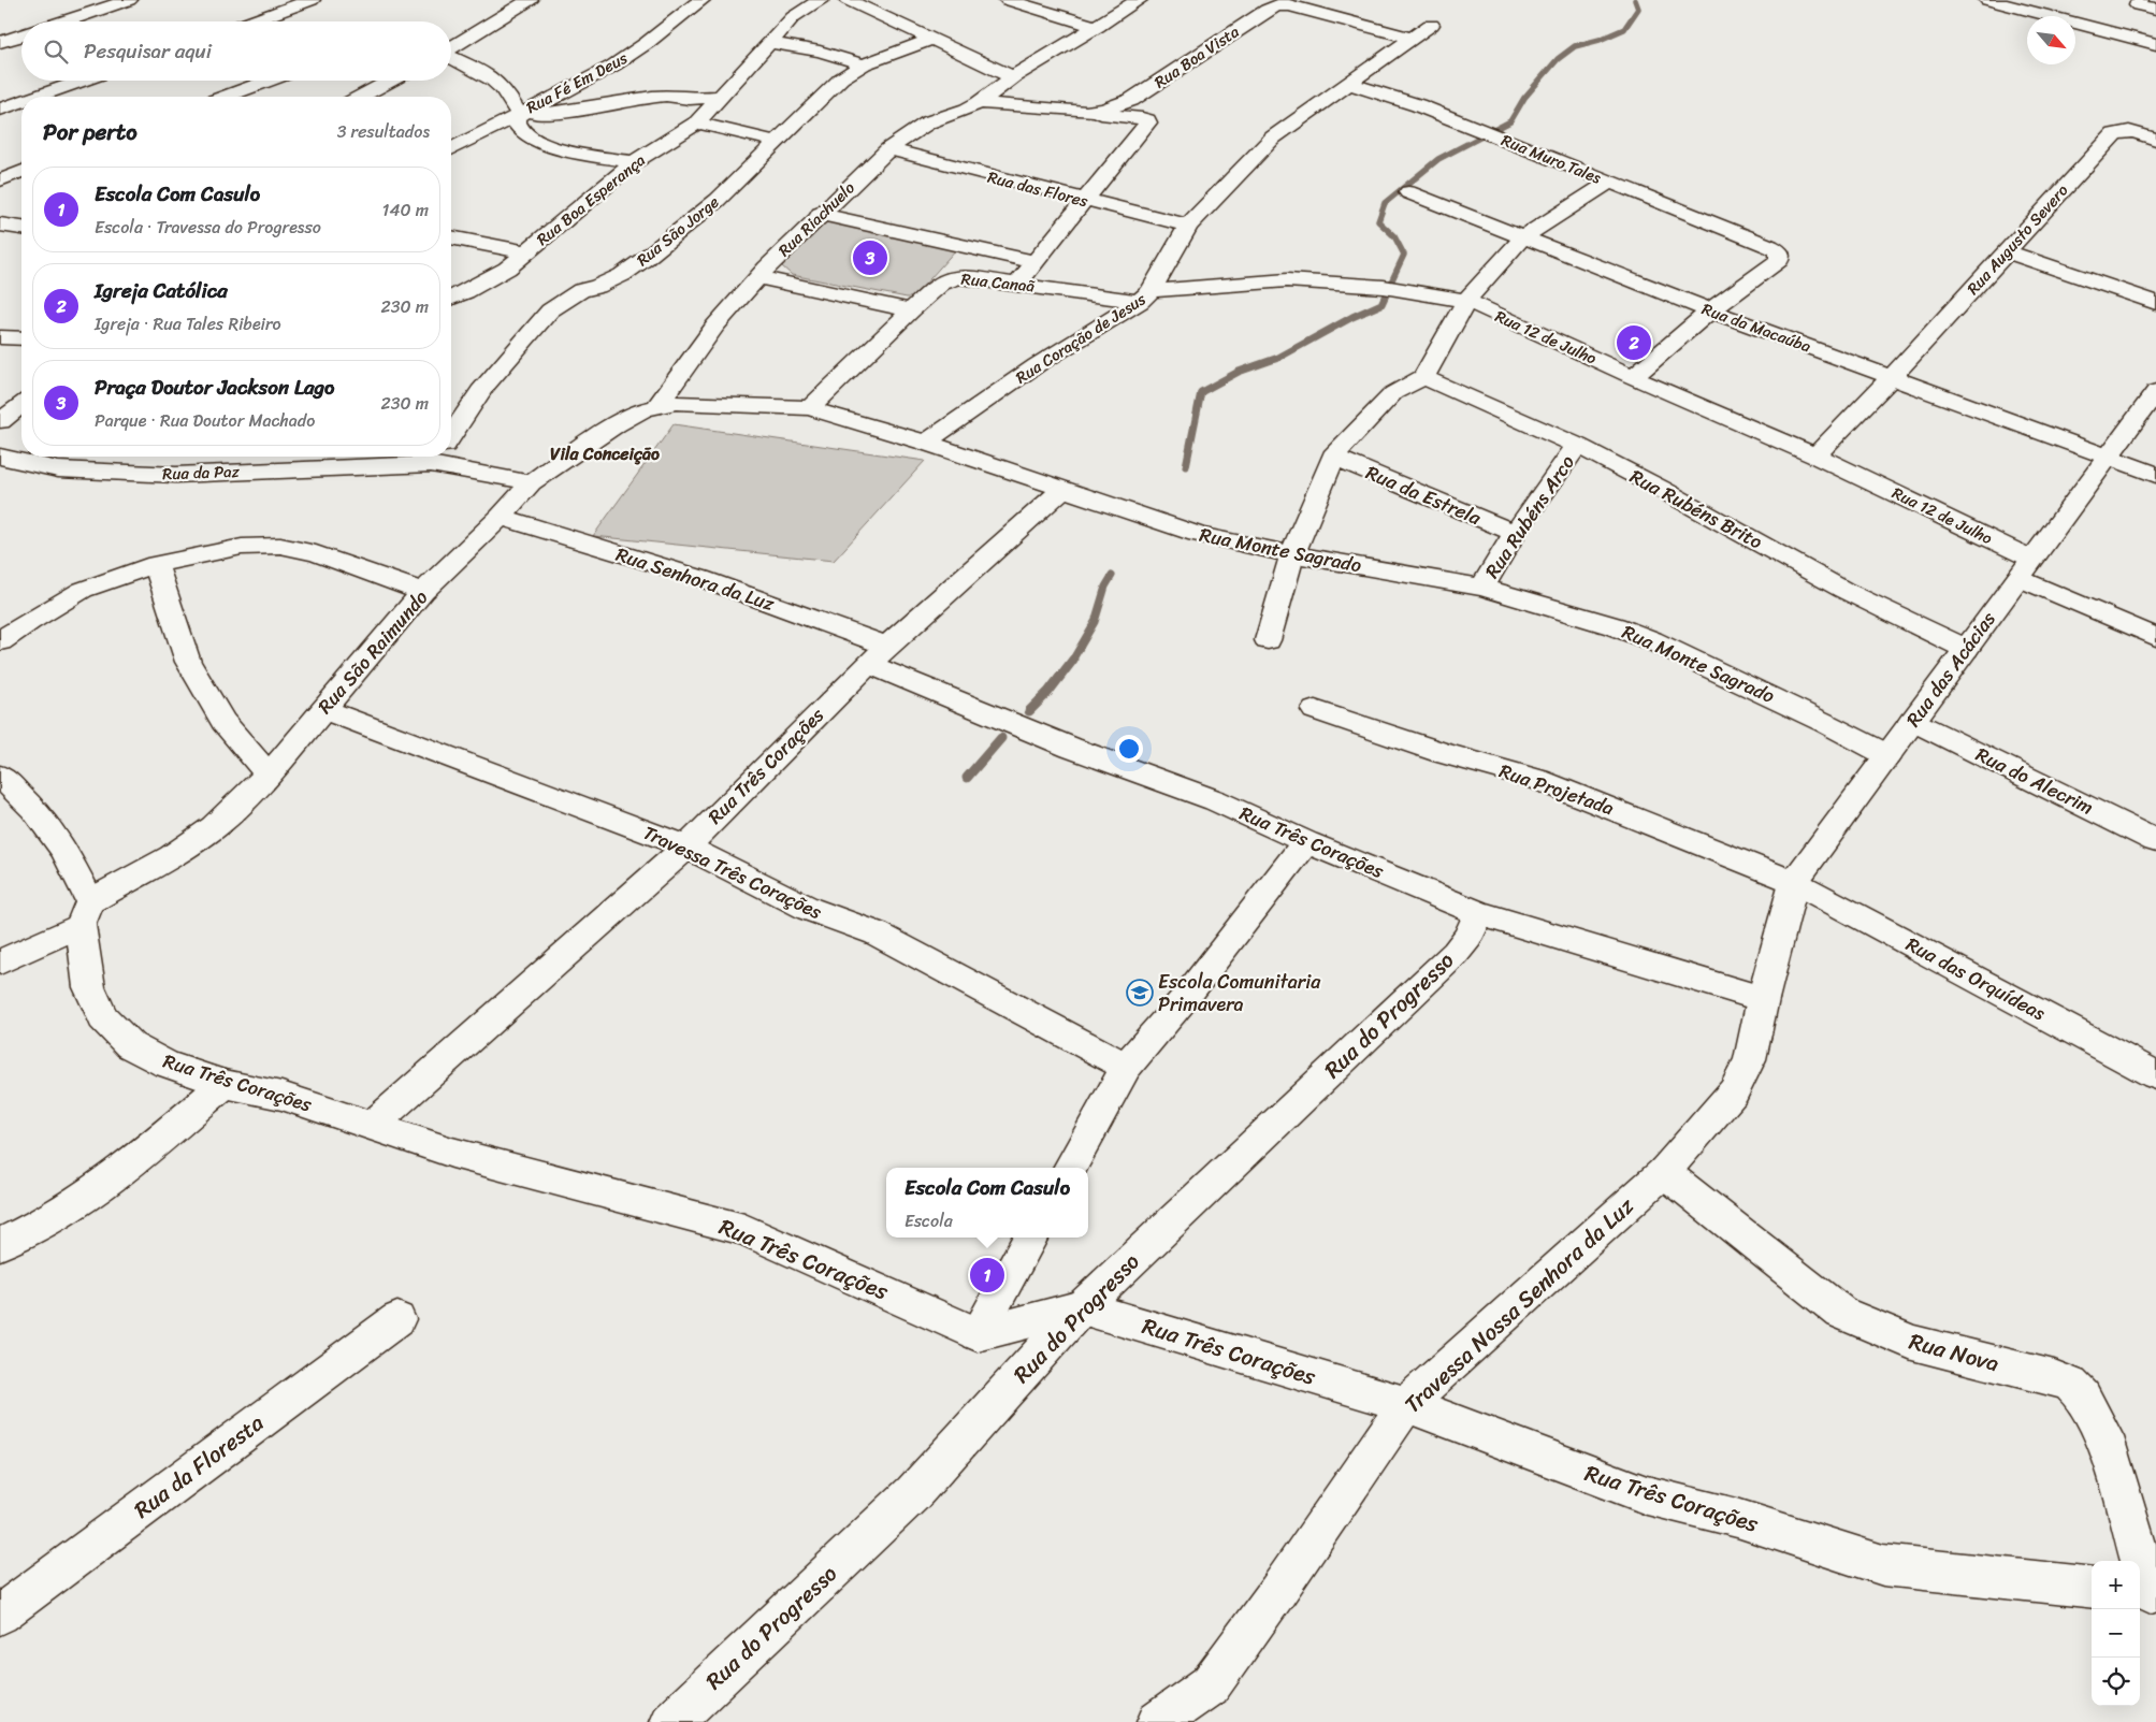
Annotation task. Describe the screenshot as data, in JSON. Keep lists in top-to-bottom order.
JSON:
{
  "streets": {
    "street": [
      "Rua Boa Vista",
      "Rua Fé Em Deus",
      "Rua Muro Tales",
      "Rua das Flores",
      "Rua Boa Esperança",
      "Rua Riachuelo",
      "Rua São Jorge",
      "Rua Augusto Severo",
      "Rua Canaã",
      "Rua da Macaúba",
      "Rua 12 de Julho",
      "Rua Coração de Jesus",
      "Rua da Paz",
      "Rua da Estrela",
      "Rua Rubéns Brito",
      "Rua Rubéns Arco",
      "Rua Monte Sagrado",
      "Rua Senhora da Luz",
      "Rua São Raimundo",
      "Rua das Acácias",
      "Rua Três Corações",
      "Rua do Alecrim",
      "Rua Projetada",
      "Travessa Três Corações",
      "Rua das Orquídeas",
      "Rua do Progresso",
      "Travessa Nossa Senhora da Luz",
      "Rua Nova",
      "Rua da Floresta"
    ]
  },
  "crossings": [
    ["Rua Boa Vista", "Rua Riachuelo"],
    ["Rua Boa Vista", "Rua Coração de Jesus"],
    ["Rua Muro Tales", "Rua da Macaúba"],
    ["Rua Muro Tales", "Rua Coração de Jesus"],
    ["Rua das Flores", "Rua Riachuelo"],
    ["Rua das Flores", "Rua Coração de Jesus"],
    ["Rua Riachuelo", "Rua Monte Sagrado"],
    ["Rua Riachuelo", "Rua São Raimundo"],
    ["Rua Augusto Severo", "Rua da Macaúba"],
    ["Rua Augusto Severo", "Rua 12 de Julho"],
    ["Rua Canaã", "Rua 12 de Julho"],
    ["Rua Canaã", "Rua Coração de Jesus"],
    ["Rua Canaã", "Rua Monte Sagrado"],
    ["Rua da Macaúba", "Rua das Acácias"],
    ["Rua 12 de Julho", "Rua Coração de Jesus"],
    ["Rua 12 de Julho", "Rua das Acácias"],
    ["Rua Coração de Jesus", "Rua Monte Sagrado"],
    ["Rua da Paz", "Rua São Raimundo"],
    ["Rua da Estrela", "Rua Rubéns Arco"],
    ["Rua Rubéns Brito", "Rua Rubéns Arco"],
    ["Rua Rubéns Brito", "Rua das Acácias"],
    ["Rua Rubéns Arco", "Rua Monte Sagrado"],
    ["Rua Monte Sagrado", "Rua São Raimundo"],
    ["Rua Monte Sagrado", "Rua das Acácias"],
    ["Rua Monte Sagrado", "Rua Três Corações"],
    ["Rua Senhora da Luz", "Rua São Raimundo"],
    ["Rua Senhora da Luz", "Rua Três Corações"],
    ["Rua São Raimundo", "Rua Três Corações"],
    ["Rua São Raimundo", "Travessa Três Corações"],
    ["Rua das Acácias", "Rua do Alecrim"],
    ["Rua das Acácias", "Rua Projetada"],
    ["Rua das Acácias", "Rua das Orquídeas"],
    ["Rua das Acácias", "Travessa Nossa Senhora da Luz"],
    ["Rua Três Corações", "Travessa Três Corações"],
    ["Rua Três Corações", "Rua do Progresso"],
    ["Rua Três Corações", "Travessa Nossa Senhora da Luz"],
    ["Rua Projetada", "Rua das Orquídeas"],
    ["Rua Projetada", "Travessa Nossa Senhora da Luz"],
    ["Rua das Orquídeas", "Travessa Nossa Senhora da Luz"],
    ["Travessa Nossa Senhora da Luz", "Rua Nova"]
  ],
  "districts": ["Vila Conceição"],
  "places": {
    "school or university": ["Escola Comunitaria Primavera"]
  },
  "north": "bottom right",
  "page": {
    "search": "Pesquisar aqui",
    "heading": ["Por perto", "3 resultados"],
    "list": [
      {
        "mark": "1",
        "name": "Escola Com Casulo",
        "note": "Escola · Travessa do Progresso",
        "value": "140 m"
      },
      {
        "mark": "2",
        "name": "Igreja Católica",
        "note": "Igreja · Rua Tales Ribeiro",
        "value": "230 m"
      },
      {
        "mark": "3",
        "name": "Praça Doutor Jackson Lago",
        "note": "Parque · Rua Doutor Machado",
        "value": "230 m"
      }
    ],
    "pins": ["3", "2", "1"],
    "popup": ["Escola Com Casulo", "Escola"],
    "map_buttons": ["+", "−"]
  }
}
